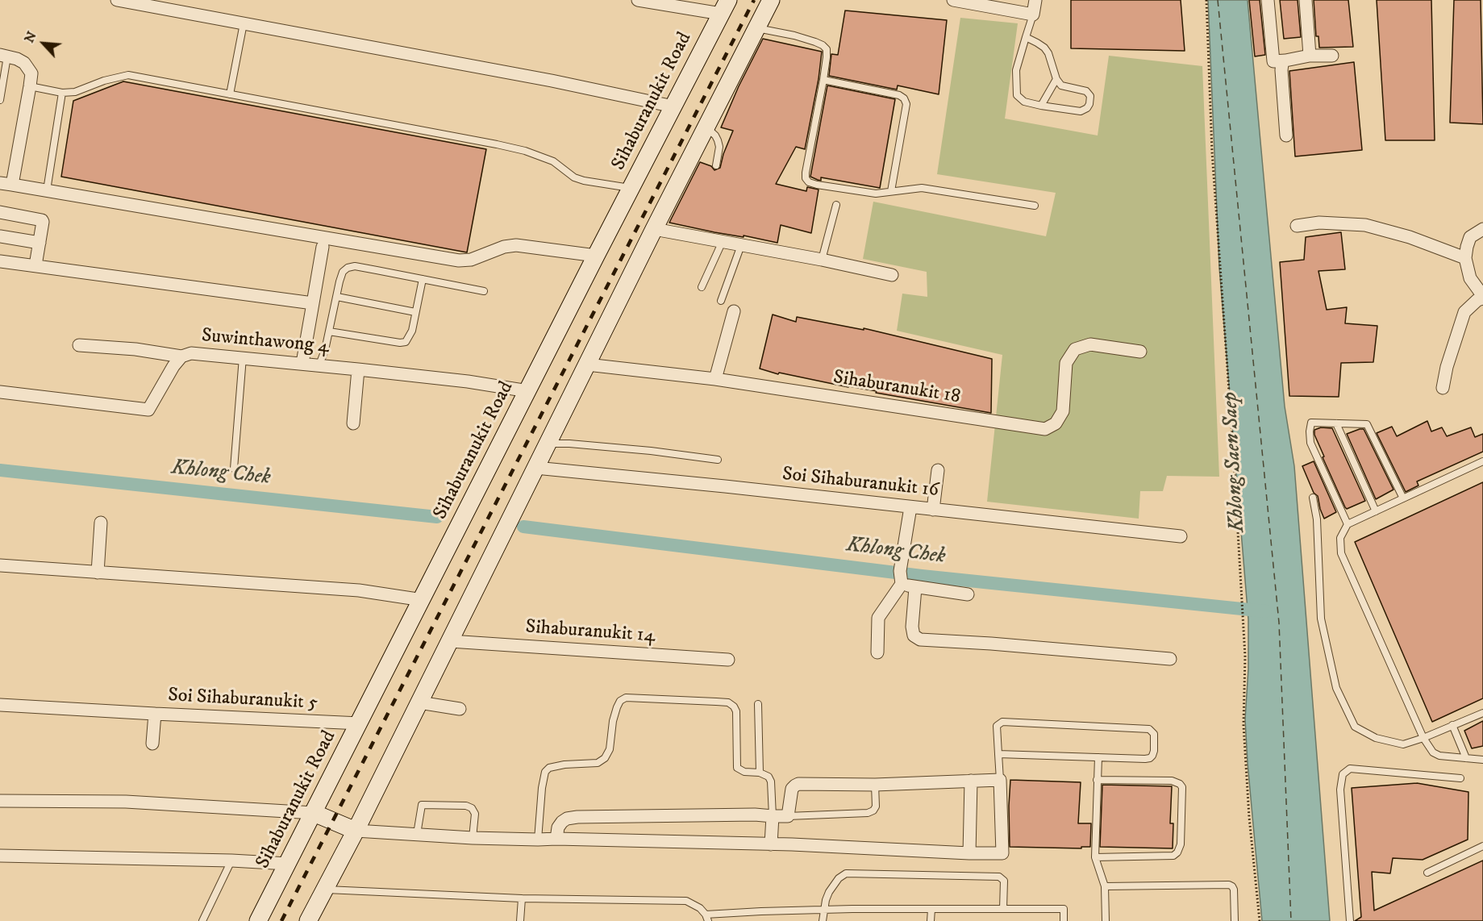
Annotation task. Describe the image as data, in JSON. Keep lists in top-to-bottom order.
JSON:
{
  "streets": {
    "main road": ["Sihaburanukit Road"],
    "street": [
      "Suwinthawong 4",
      "Sihaburanukit 18",
      "Soi Sihaburanukit 16",
      "Sihaburanukit 14",
      "Soi Sihaburanukit 5"
    ]
  },
  "crossings": [
    ["Sihaburanukit Road", "Suwinthawong 4"],
    ["Sihaburanukit Road", "Soi Sihaburanukit 5"]
  ],
  "water": ["Khlong Saen Saep", "Khlong Chek"],
  "north": "top left"
}
